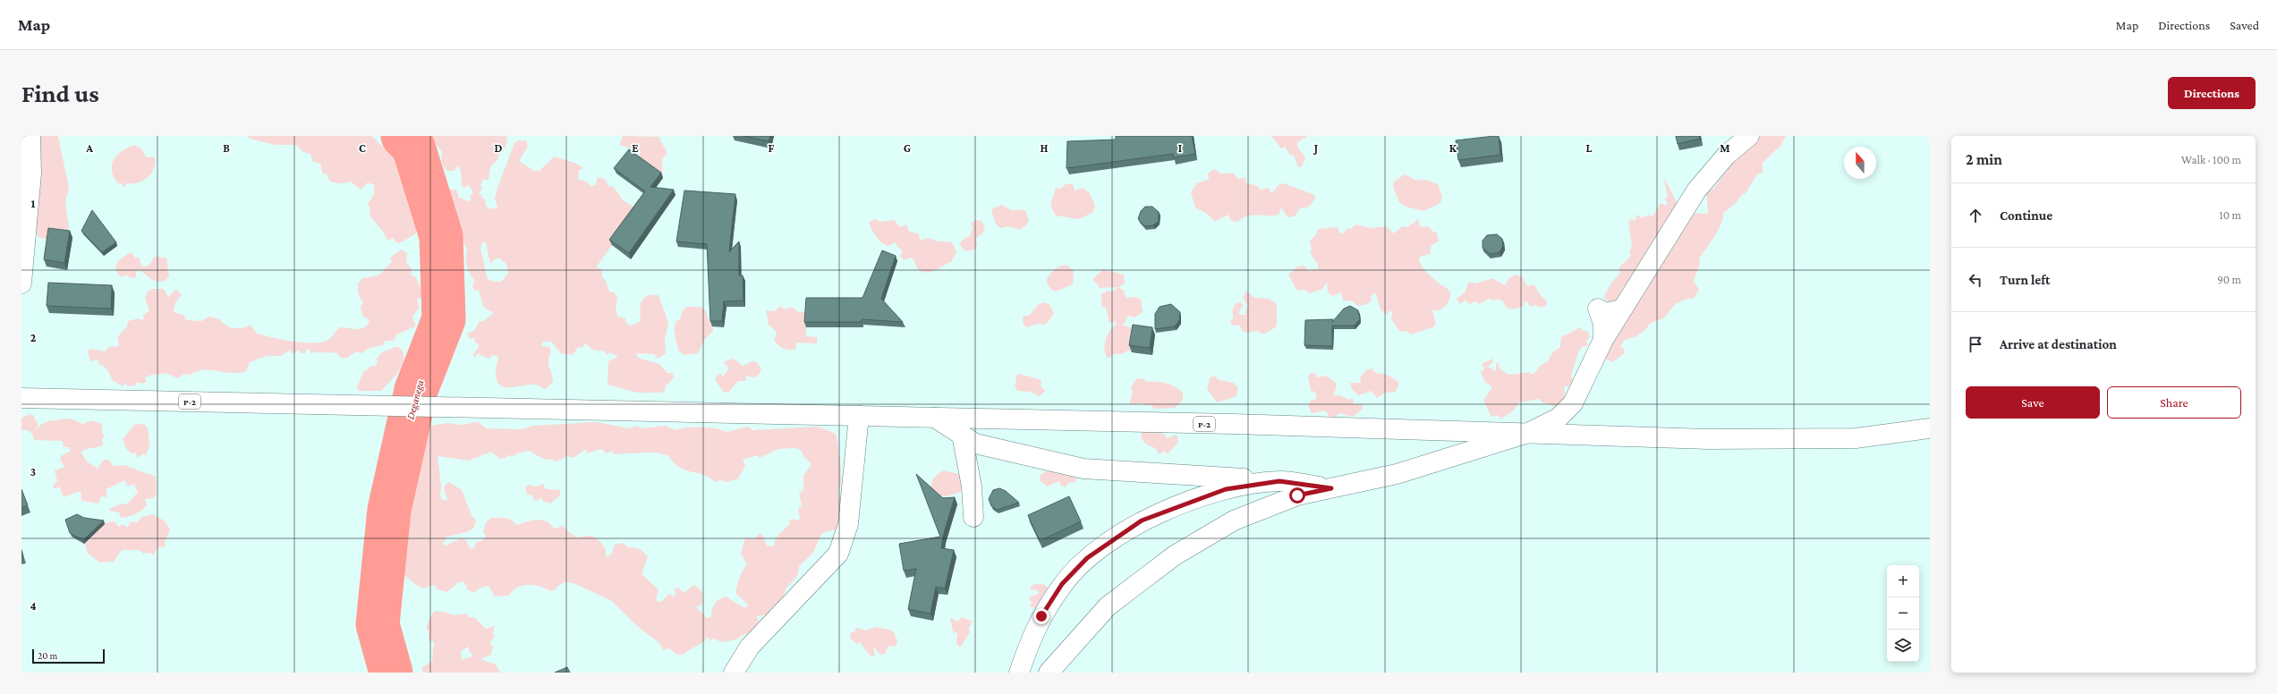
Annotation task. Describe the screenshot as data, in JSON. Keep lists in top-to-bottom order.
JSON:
{
  "streets": {
    "main road": ["P-2"]
  },
  "water": ["Deganega"],
  "scale_bar": "20 m",
  "north": "top",
  "page": {
    "header": "Map",
    "nav": ["Map", "Directions", "Saved"],
    "buttons": [
      "Directions",
      ["Save", "Share"]
    ],
    "title": "Find us",
    "heading": ["2 min", "Walk · 100 m"],
    "list": [
      ["Continue", "10 m"],
      ["Turn left", "90 m"],
      "Arrive at destination"
    ],
    "map_buttons": ["+", "−"],
    "scale": "20 m"
  },
  "grid": {
    "columns": [
      "A",
      "B",
      "C",
      "D",
      "E",
      "F",
      "G",
      "H",
      "I",
      "J",
      "K",
      "L",
      "M"
    ],
    "rows": [
      "1",
      "2",
      "3",
      "4"
    ]
  }
}
